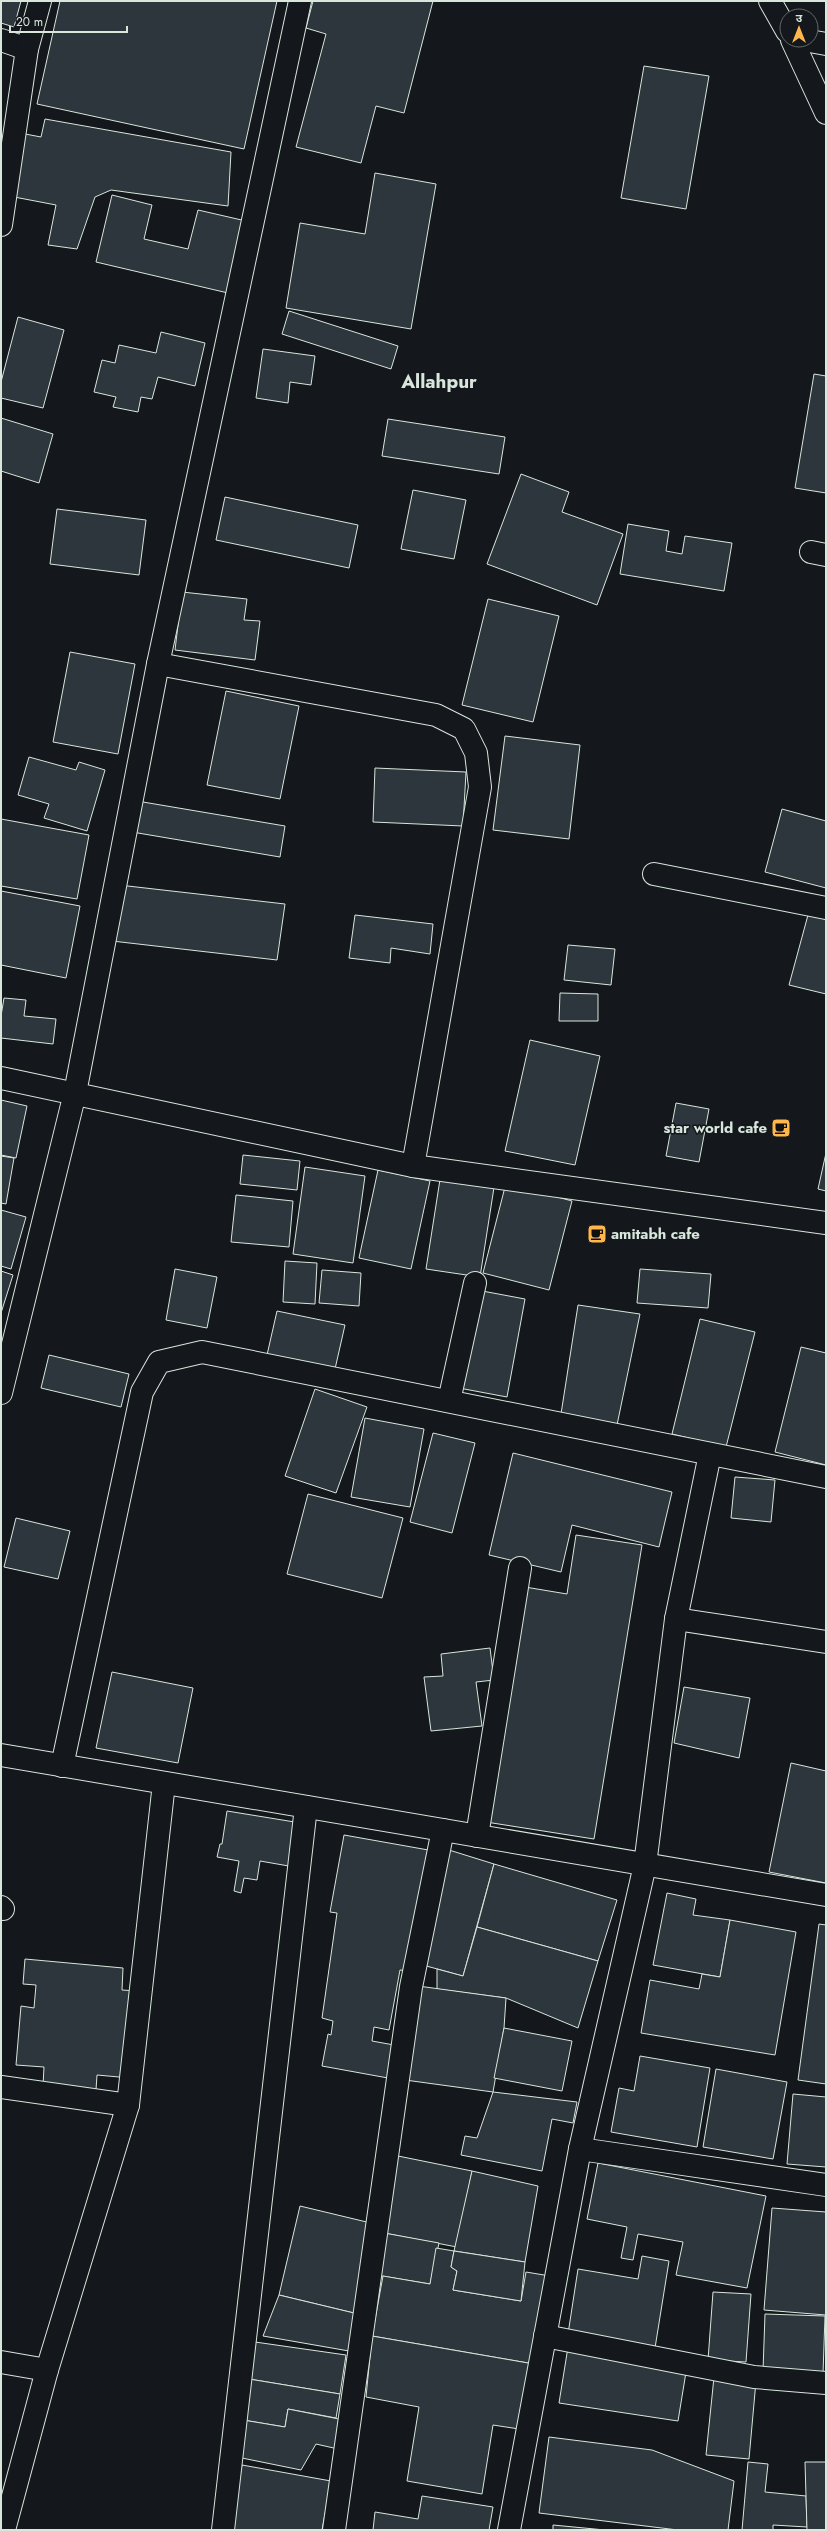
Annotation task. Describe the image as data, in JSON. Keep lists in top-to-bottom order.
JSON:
{
  "districts": ["Allahpur"],
  "places": {
    "cafe": ["star world cafe", "amitabh cafe"]
  },
  "scale_bar": "20 m",
  "north": "top"
}
